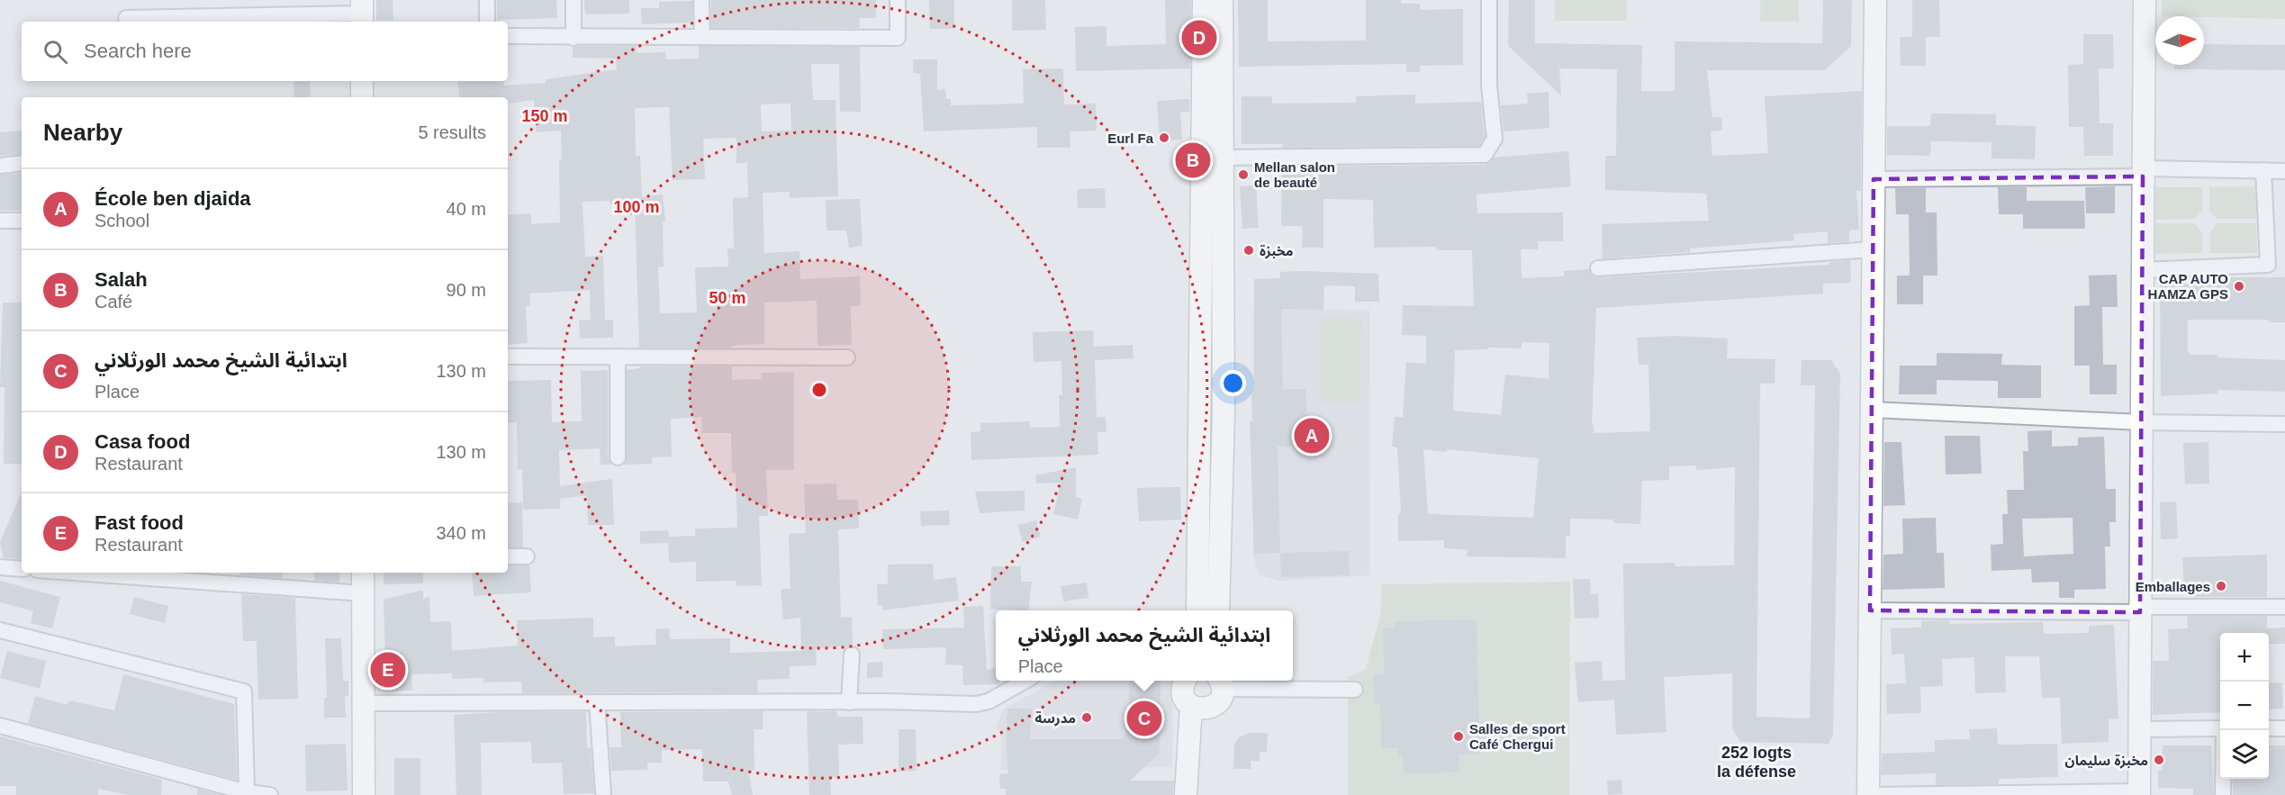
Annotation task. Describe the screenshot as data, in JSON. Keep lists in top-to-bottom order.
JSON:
{
  "districts": ["252 logts la défense"],
  "places": [
    "Eurl Fa",
    "Mellan salon de beauté",
    "مخبزة",
    "CAP AUTO HAMZA GPS",
    "Emballages",
    "مدرسة",
    "Salles de sport Café Chergui",
    "مخبزة سليمان"
  ],
  "north": "right",
  "page": {
    "pins": [
      "D",
      "B",
      "A",
      "E",
      "C"
    ],
    "search": "Search here",
    "heading": ["Nearby", "5 results"],
    "list": [
      {
        "mark": "A",
        "name": "École ben djaida",
        "note": "School",
        "value": "40 m"
      },
      {
        "mark": "B",
        "name": "Salah",
        "note": "Café",
        "value": "90 m"
      },
      {
        "mark": "C",
        "name": "ابتدائية الشيخ محمد الورثلاني",
        "note": "Place",
        "value": "130 m"
      },
      {
        "mark": "D",
        "name": "Casa food",
        "note": "Restaurant",
        "value": "130 m"
      },
      {
        "mark": "E",
        "name": "Fast food",
        "note": "Restaurant",
        "value": "340 m"
      }
    ],
    "popup": ["ابتدائية الشيخ محمد الورثلاني", "Place"],
    "map_buttons": ["+", "−"]
  },
  "rings": ["150 m", "100 m", "50 m"]
}
